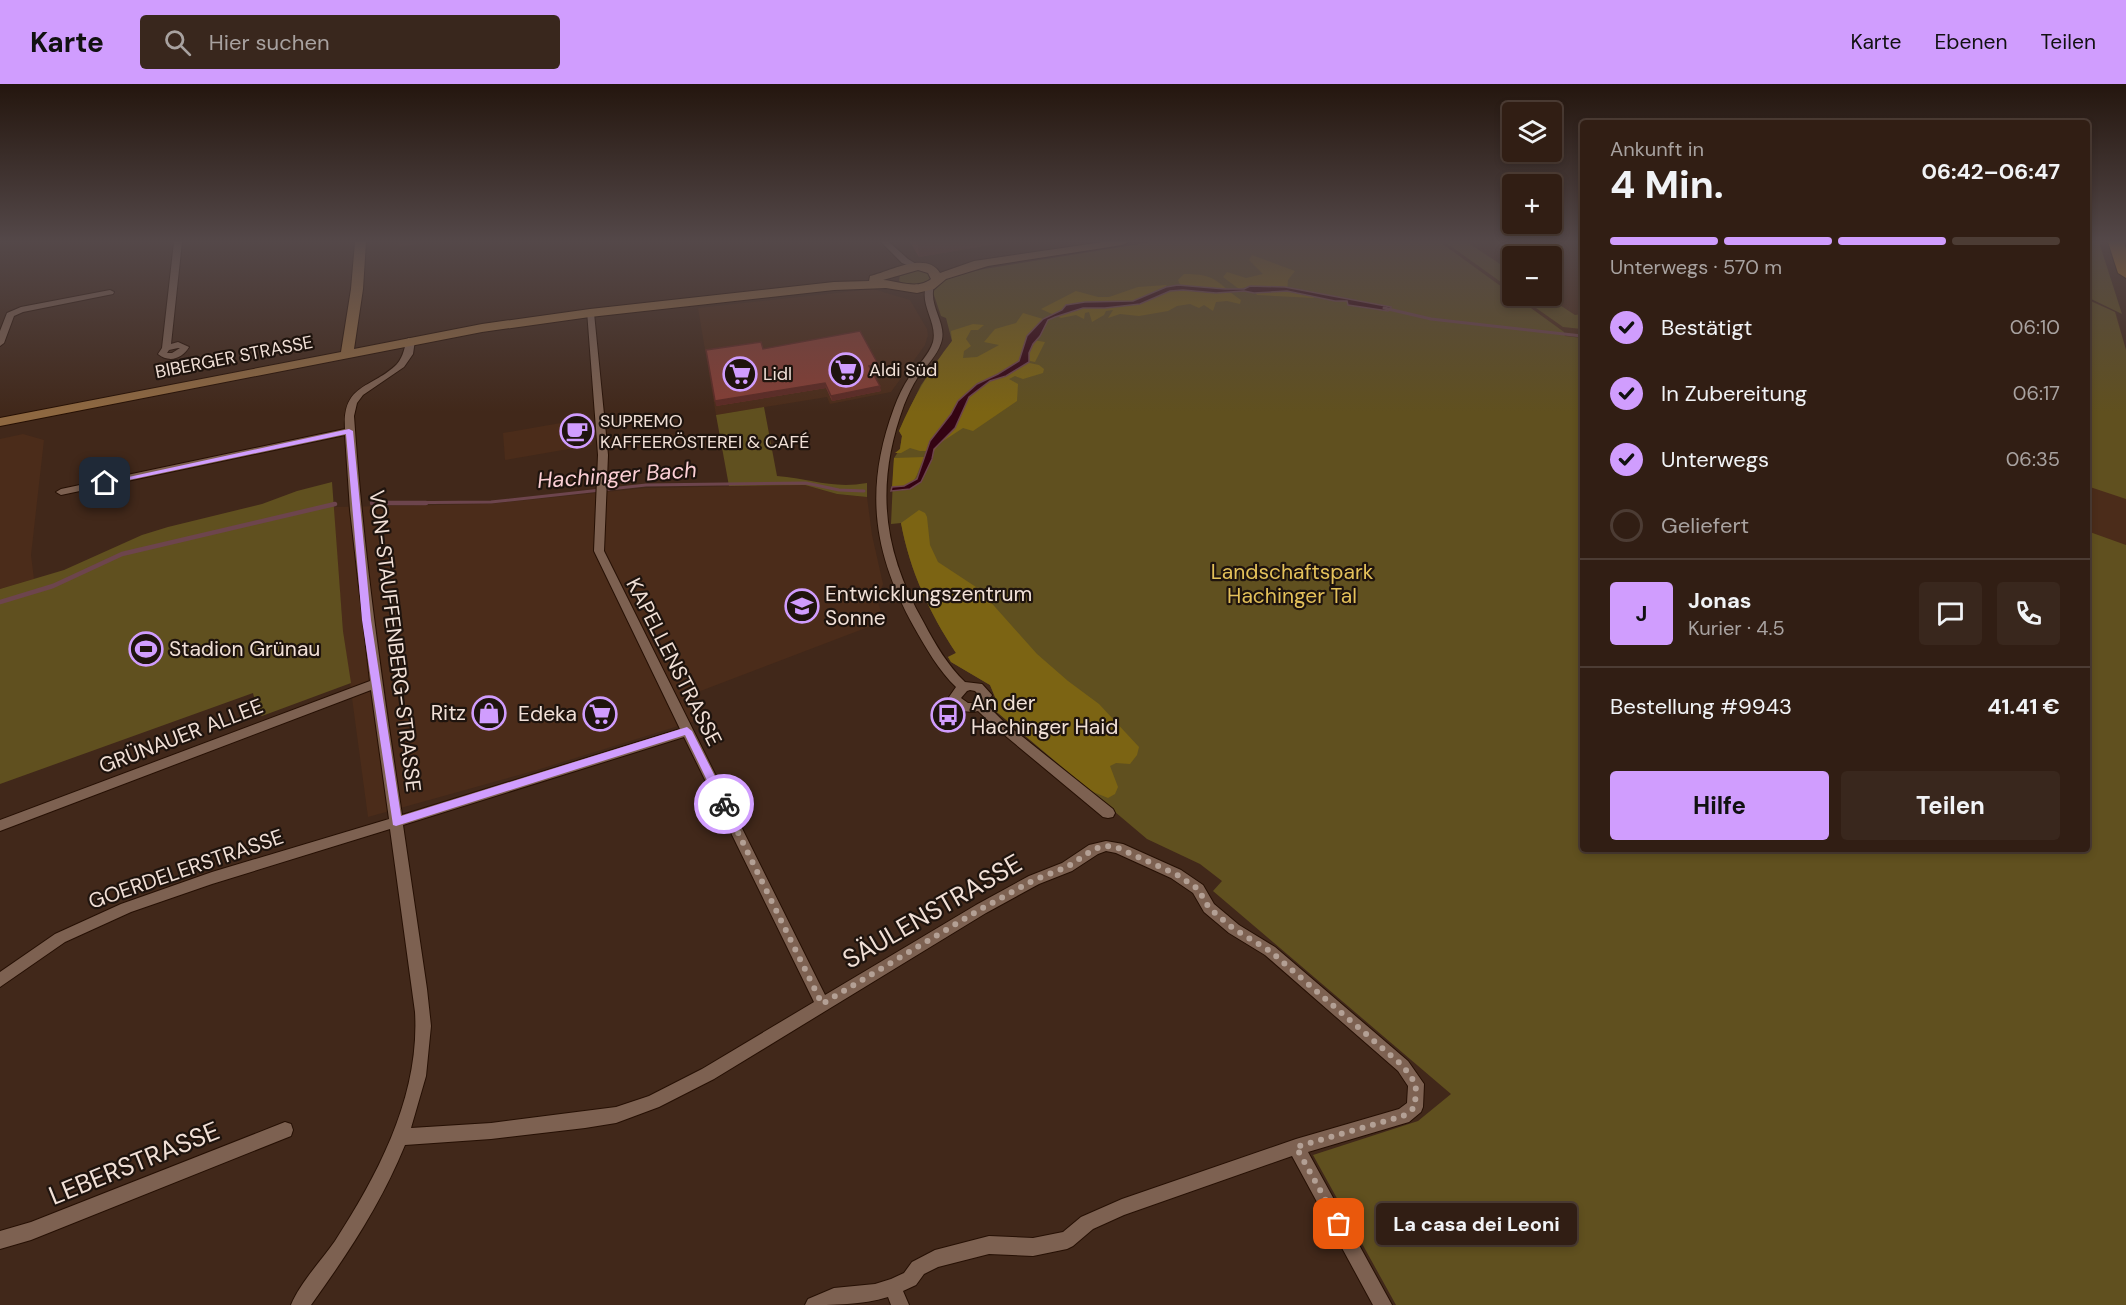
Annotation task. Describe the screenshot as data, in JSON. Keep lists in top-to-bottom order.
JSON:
{
  "streets": {
    "main road": ["BIBERGER STRASSE"],
    "street": [
      "VON-STAUFFENBERG-STRASSE",
      "KAPELLENSTRASSE",
      "GRÜNAUER ALLEE",
      "GOERDELERSTRASSE",
      "SÄULENSTRASSE",
      "LEBERSTRASSE"
    ]
  },
  "crossings": [
    ["BIBERGER STRASSE", "VON-STAUFFENBERG-STRASSE"],
    ["BIBERGER STRASSE", "KAPELLENSTRASSE"],
    ["VON-STAUFFENBERG-STRASSE", "GRÜNAUER ALLEE"],
    ["VON-STAUFFENBERG-STRASSE", "GOERDELERSTRASSE"],
    ["VON-STAUFFENBERG-STRASSE", "SÄULENSTRASSE"],
    ["KAPELLENSTRASSE", "GOERDELERSTRASSE"],
    ["KAPELLENSTRASSE", "SÄULENSTRASSE"]
  ],
  "water": ["Hachinger Bach"],
  "parks": ["Landschaftspark Hachinger Tal"],
  "places": {
    "supermarket": ["Aldi Süd", "Lidl", "Edeka"],
    "cafe": ["SUPREMO KAFFEERÖSTEREI & CAFÉ"],
    "school or university": ["Entwicklungszentrum Sonne"],
    "sports": ["Stadion Grünau"],
    "shop": ["Ritz"],
    "bus stop": ["An der Hachinger Haid"],
    "other": ["La casa dei Leoni"]
  },
  "page": {
    "header": "Karte",
    "search": "Hier suchen",
    "nav": ["Karte", "Ebenen", "Teilen"],
    "map_buttons": ["+", "−"],
    "heading": ["4 Min.", "Ankunft in", "06:42–06:47"],
    "panel": [
      "Jonas",
      "Kurier · 4.5",
      "Bestellung #9943",
      "41.41 €"
    ],
    "bar": "Unterwegs · 570 m",
    "list": [
      ["Bestätigt", "06:10"],
      ["In Zubereitung", "06:17"],
      ["Unterwegs", "06:35"],
      "Geliefert"
    ],
    "round": "J",
    "buttons": ["Hilfe", "Teilen"],
    "bubble": "La casa dei Leoni"
  }
}
